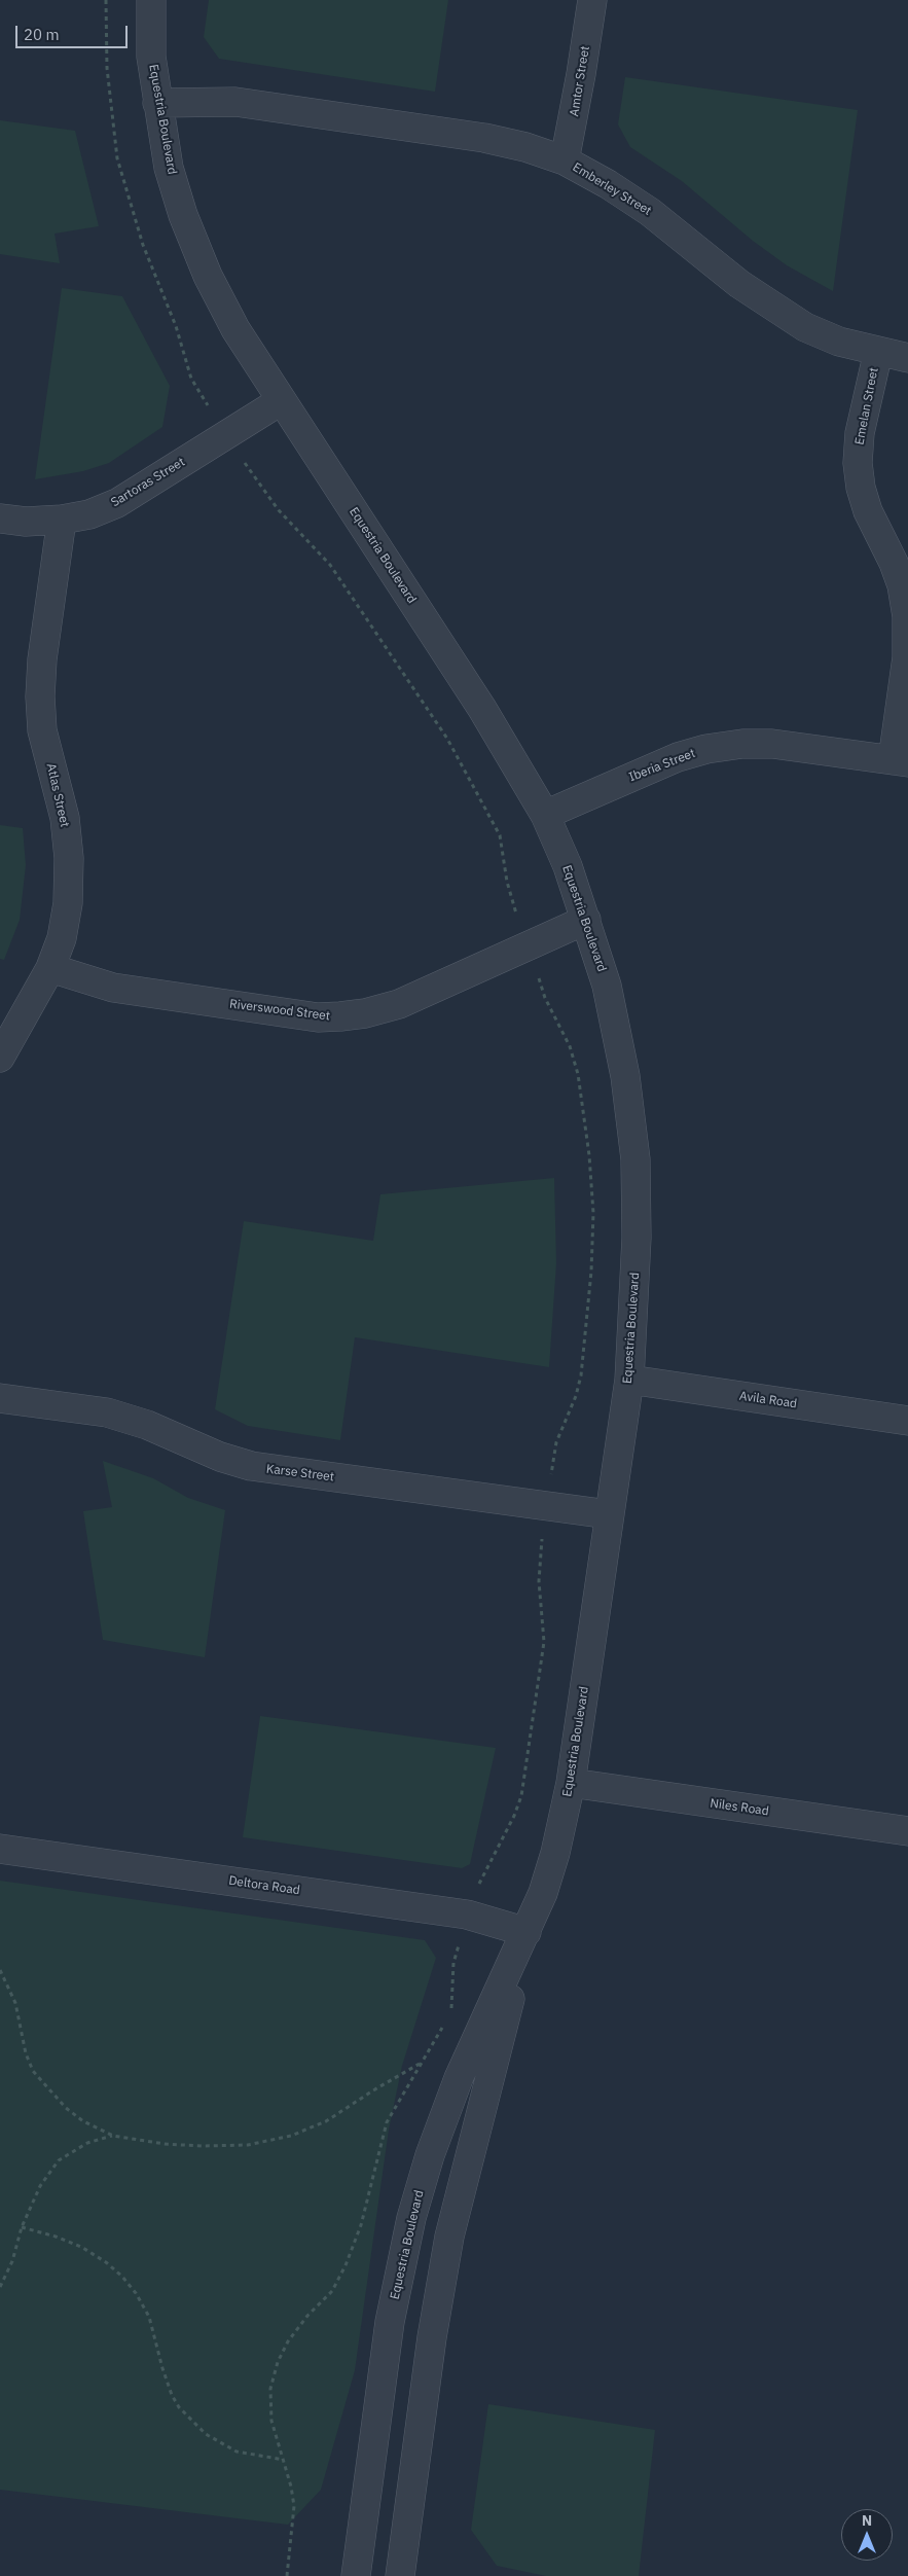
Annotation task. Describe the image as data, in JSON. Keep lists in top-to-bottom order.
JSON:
{
  "streets": {
    "street": [
      "Amtor Street",
      "Equestria Boulevard",
      "Emberley Street",
      "Emelan Street",
      "Sartoras Street",
      "Iberia Street",
      "Atlas Street",
      "Riverswood Street",
      "Avila Road",
      "Karse Street",
      "Niles Road",
      "Deltora Road"
    ]
  },
  "crossings": [
    ["Amtor Street", "Emberley Street"],
    ["Equestria Boulevard", "Emberley Street"],
    ["Equestria Boulevard", "Sartoras Street"],
    ["Equestria Boulevard", "Iberia Street"],
    ["Equestria Boulevard", "Riverswood Street"],
    ["Equestria Boulevard", "Avila Road"],
    ["Equestria Boulevard", "Karse Street"],
    ["Equestria Boulevard", "Niles Road"],
    ["Equestria Boulevard", "Deltora Road"],
    ["Emberley Street", "Emelan Street"],
    ["Emelan Street", "Iberia Street"],
    ["Sartoras Street", "Atlas Street"],
    ["Atlas Street", "Riverswood Street"]
  ],
  "scale_bar": "20 m",
  "north": "top"
}
